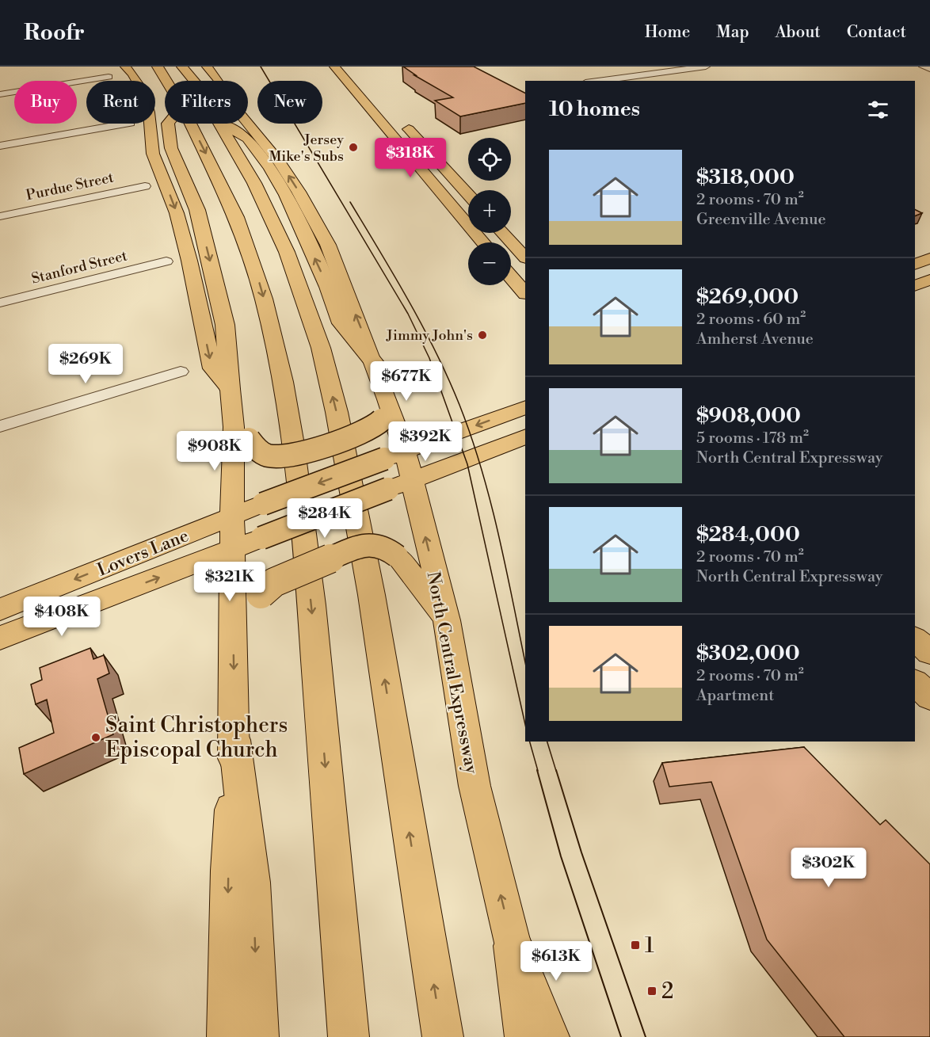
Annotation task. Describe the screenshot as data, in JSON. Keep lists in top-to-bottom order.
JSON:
{
  "streets": {
    "main road": ["Lovers Lane", "North Central Expressway"],
    "street": ["Purdue Street", "Stanford Street"]
  },
  "crossings": [
    ["Lovers Lane", "North Central Expressway"]
  ],
  "places": {
    "other": ["Jersey Mike's Subs", "Jimmy John's", "Saint Christophers Episcopal Church"],
    "transit": ["1", "2"]
  },
  "page": {
    "header": "Roofr",
    "nav": [
      "Home",
      "Map",
      "About",
      "Contact"
    ],
    "chip": [
      "Buy",
      "Rent",
      "Filters",
      "New"
    ],
    "heading": "10 homes",
    "map_buttons": ["+", "−"],
    "price": [
      "$318K",
      "$269K",
      "$677K",
      "$392K",
      "$908K",
      "$284K",
      "$321K",
      "$408K",
      "$302K",
      "$613K"
    ],
    "list": [
      {
        "name": "$318,000",
        "note": "2 rooms · 70 m² · Greenville Avenue"
      },
      {
        "name": "$269,000",
        "note": "2 rooms · 60 m² · Amherst Avenue"
      },
      {
        "name": "$908,000",
        "note": "5 rooms · 178 m² · North Central Expressway"
      },
      {
        "name": "$284,000",
        "note": "2 rooms · 70 m² · North Central Expressway"
      },
      {
        "name": "$302,000",
        "note": "2 rooms · 70 m² · Apartment"
      }
    ]
  }
}
